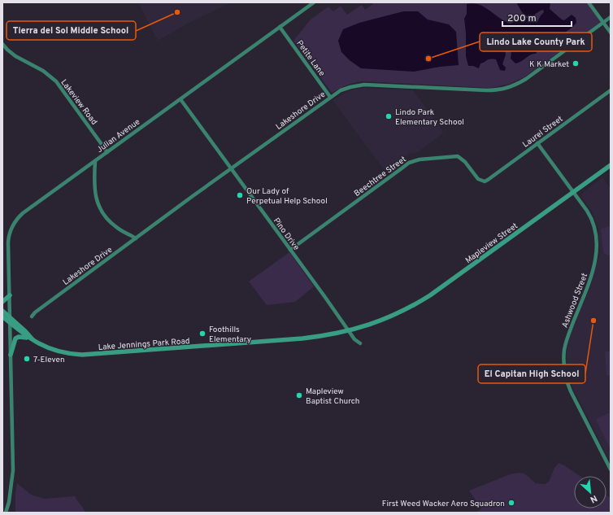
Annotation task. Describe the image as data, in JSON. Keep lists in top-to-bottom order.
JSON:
{
  "streets": {
    "main road": ["Mapleview Street", "Lake Jennings Park Road"],
    "street": [
      "Petite Lane",
      "Lakeview Road",
      "Lakeshore Drive",
      "Laurel Street",
      "Julian Avenue",
      "Beechtree Street",
      "Pino Drive",
      "Ashwood Street"
    ]
  },
  "crossings": [
    ["Petite Lane", "Lakeshore Drive"],
    ["Petite Lane", "Julian Avenue"],
    ["Lakeview Road", "Julian Avenue"],
    ["Lakeshore Drive", "Pino Drive"],
    ["Laurel Street", "Beechtree Street"],
    ["Laurel Street", "Ashwood Street"],
    ["Julian Avenue", "Pino Drive"],
    ["Julian Avenue", "Lake Jennings Park Road"],
    ["Beechtree Street", "Pino Drive"],
    ["Pino Drive", "Lake Jennings Park Road"],
    ["Mapleview Street", "Ashwood Street"],
    ["Mapleview Street", "Lake Jennings Park Road"]
  ],
  "places": [
    "Tierra del Sol Middle School",
    "Lindo Lake County Park",
    "K K Market",
    "Lindo Park Elementary School",
    "Our Lady of Perpetual Help School",
    "El Capitan High School",
    "Foothills Elementary",
    "7-Eleven",
    "Mapleview Baptist Church",
    "First Weed Wacker Aero Squadron"
  ],
  "scale_bar": "200 m",
  "north": "bottom right"
}
